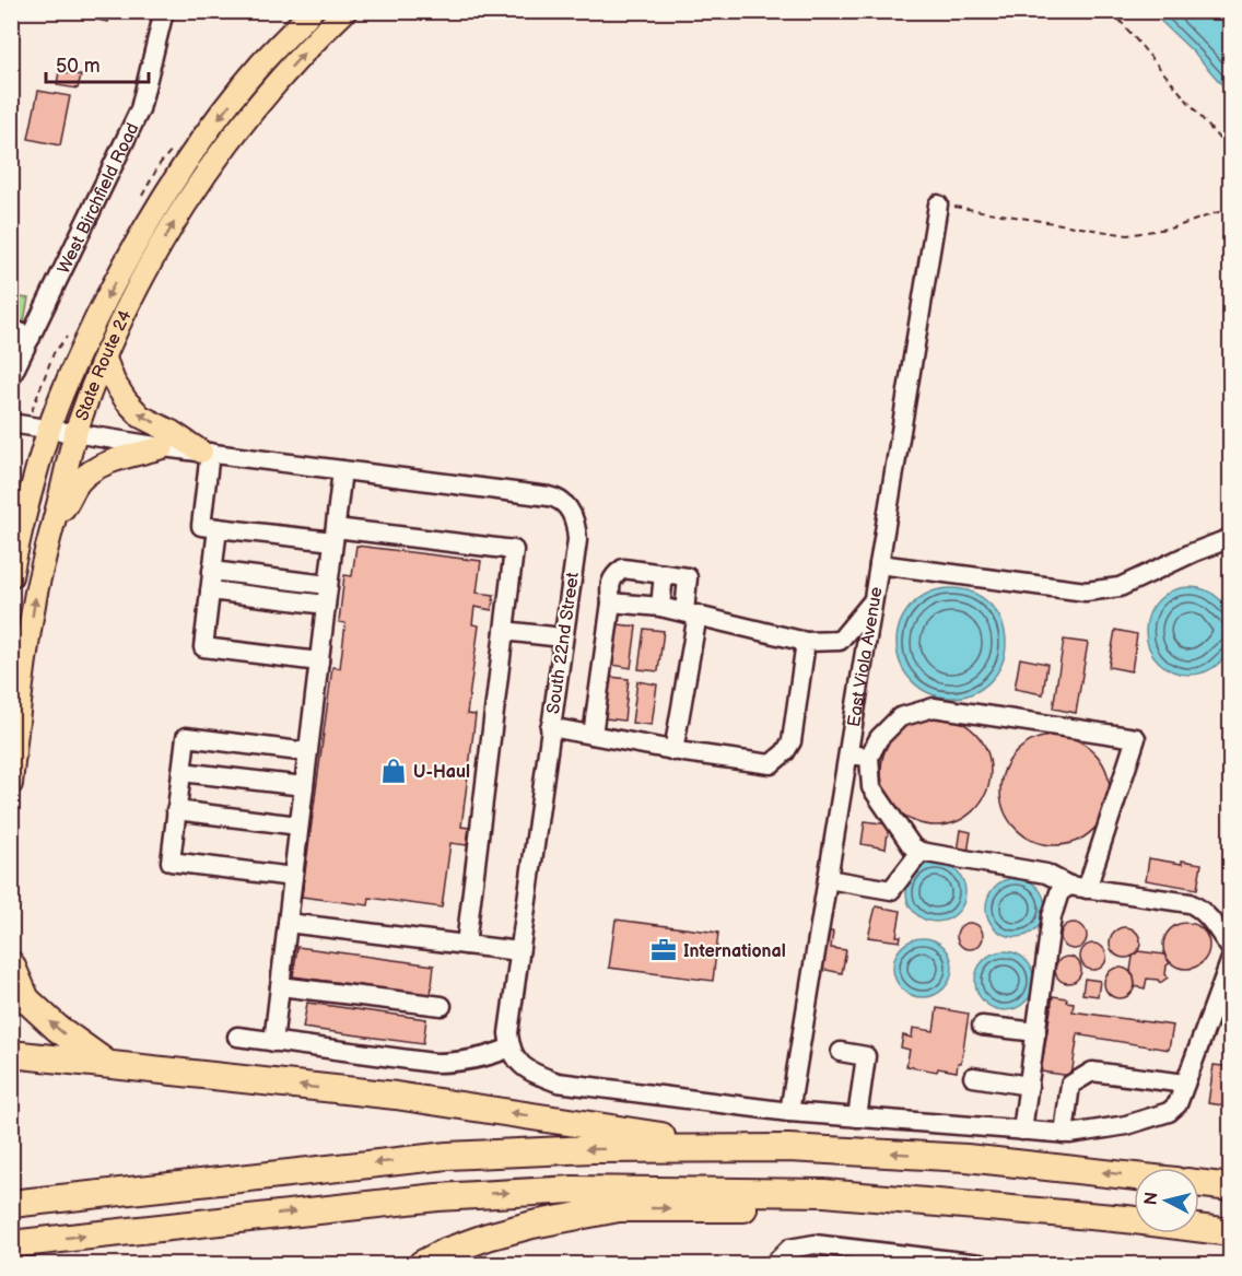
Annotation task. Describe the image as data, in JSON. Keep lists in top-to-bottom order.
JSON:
{
  "streets": {
    "main road": ["State Route 24"],
    "street": ["West Birchfield Road", "South 22nd Street", "East Viola Avenue"]
  },
  "crossings": [
    ["State Route 24", "South 22nd Street"]
  ],
  "places": {
    "shop": ["U-Haul"],
    "office": ["International"]
  },
  "scale_bar": "50 m",
  "north": "left"
}
